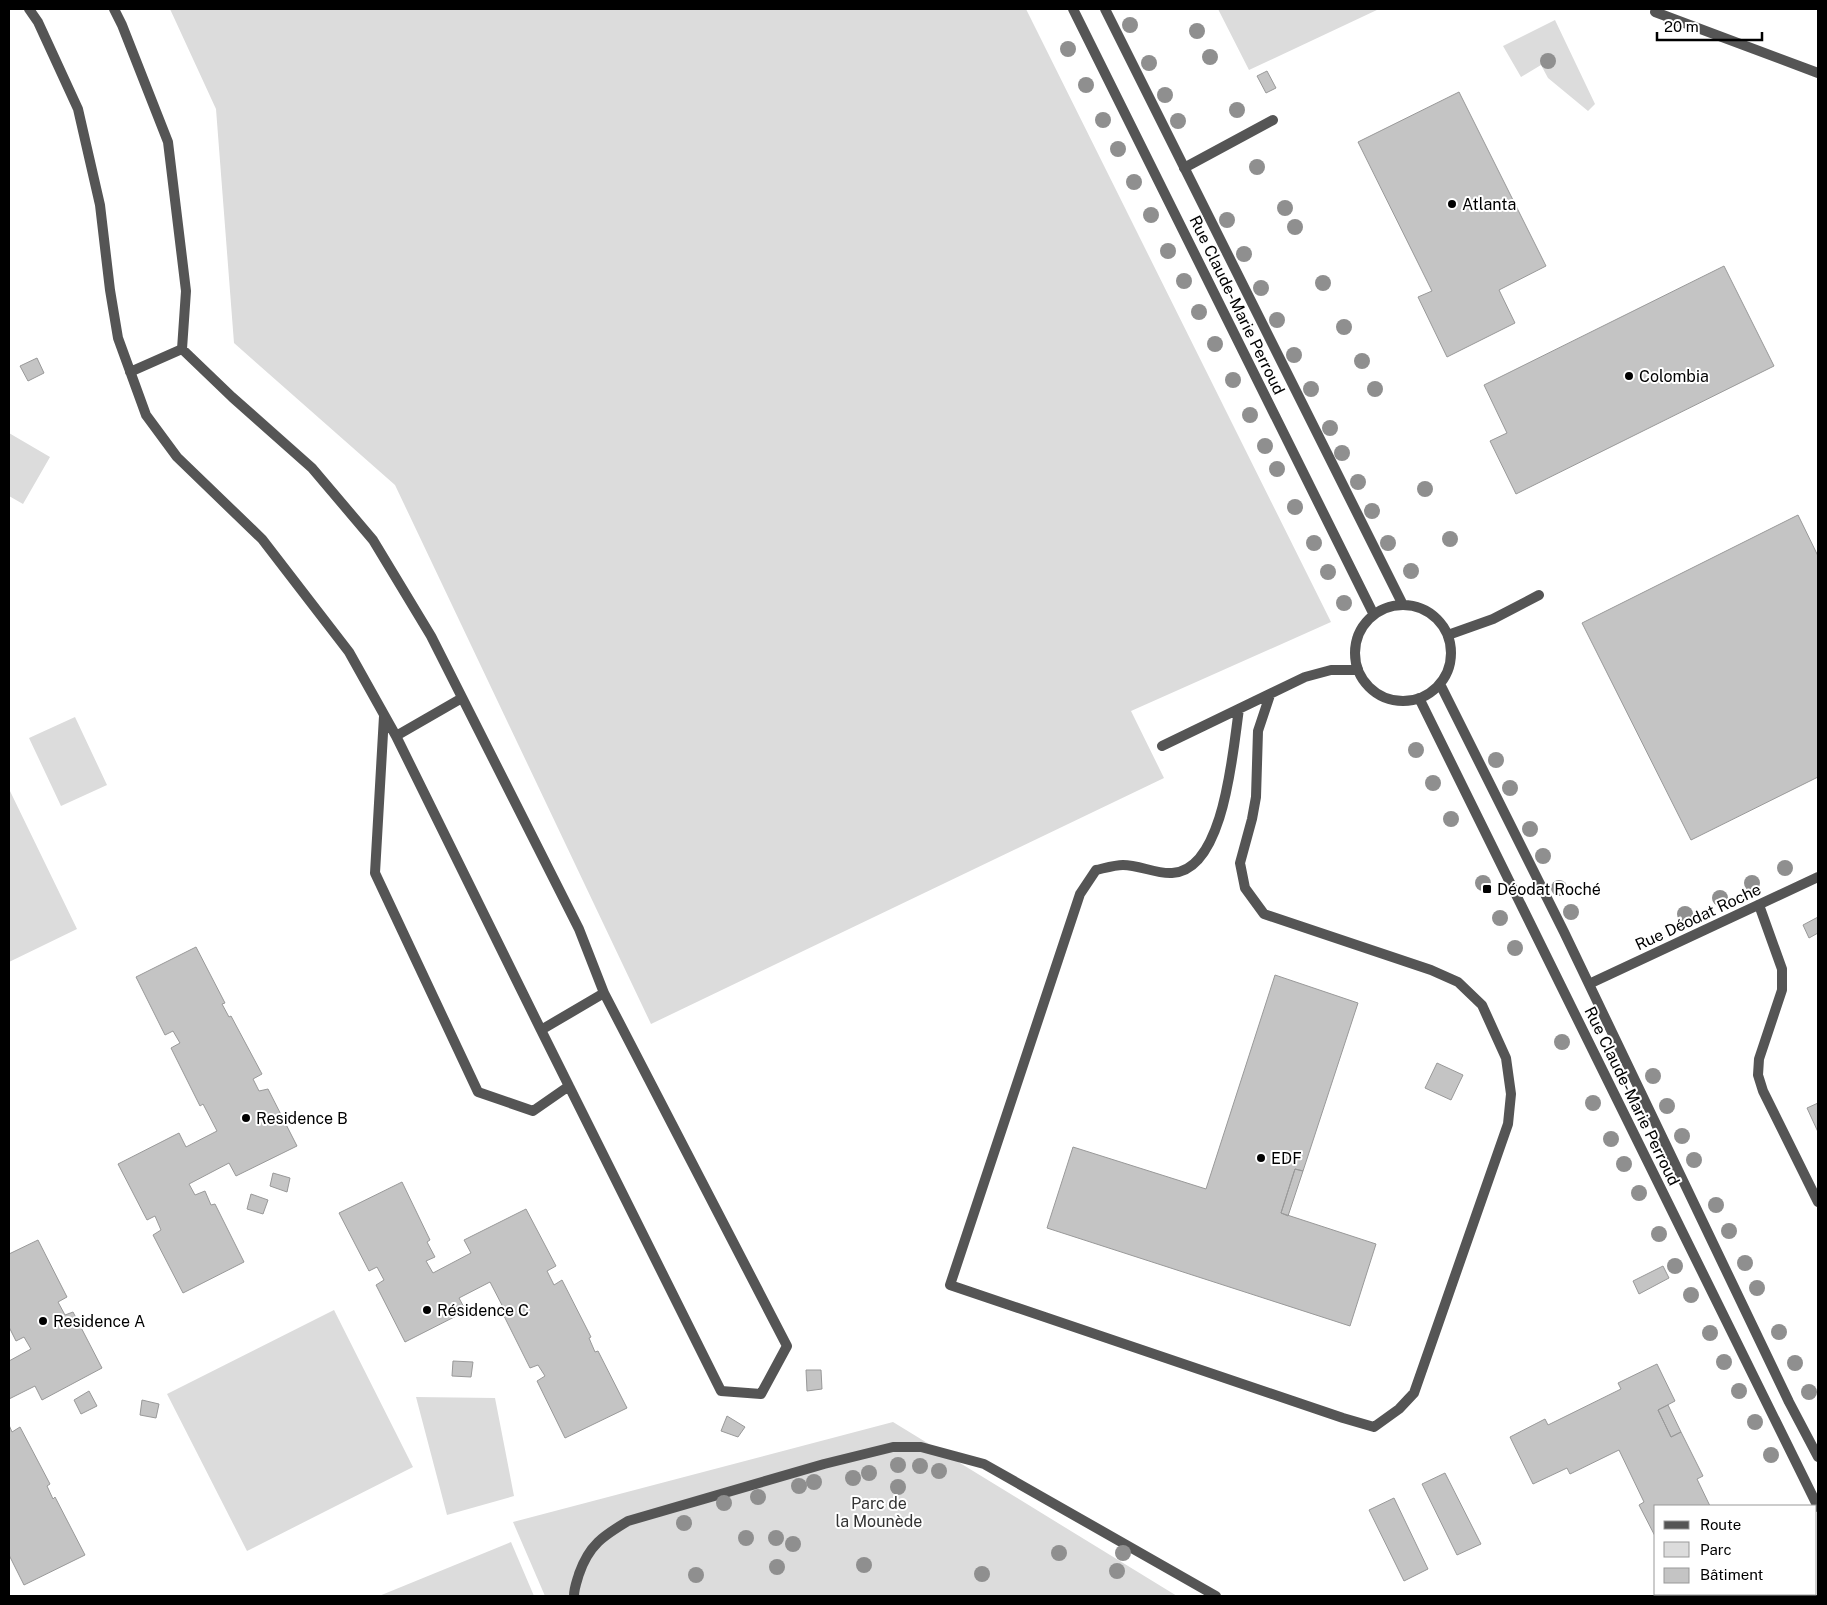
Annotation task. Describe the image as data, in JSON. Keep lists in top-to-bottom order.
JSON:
{
  "streets": {
    "street": ["Rue Claude-Marie Perroud", "Rue Déodat Roche"]
  },
  "crossings": [
    ["Rue Claude-Marie Perroud", "Rue Déodat Roche"]
  ],
  "parks": ["Parc de la Mounède"],
  "places": {
    "other": [
      "Atlanta",
      "Colombia",
      "Residence B",
      "EDF",
      "Résidence C",
      "Residence A"
    ],
    "transit": ["Déodat Roché"]
  },
  "legend": ["Route", "Parc", "Bâtiment"],
  "scale_bar": "20 m"
}
